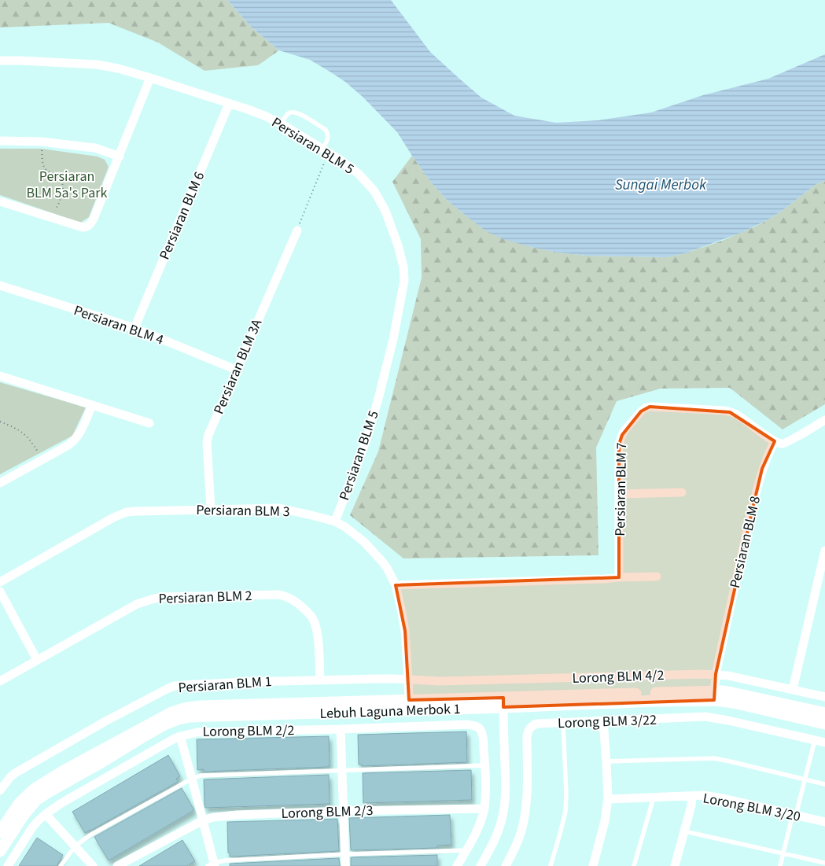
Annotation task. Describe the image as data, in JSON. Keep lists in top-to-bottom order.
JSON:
{
  "streets": {
    "street": [
      "Persiaran BLM 5",
      "Persiaran BLM 6",
      "Persiaran BLM 4",
      "Persiaran BLM 3A",
      "Persiaran BLM 7",
      "Persiaran BLM 3",
      "Persiaran BLM 8",
      "Persiaran BLM 2",
      "Lorong BLM 4/2",
      "Persiaran BLM 1",
      "Lebuh Laguna Merbok 1",
      "Lorong BLM 3/22",
      "Lorong BLM 2/2",
      "Lorong BLM 3/20",
      "Lorong BLM 2/3"
    ]
  },
  "crossings": [
    ["Persiaran BLM 5", "Persiaran BLM 6"],
    ["Persiaran BLM 5", "Persiaran BLM 3"],
    ["Persiaran BLM 6", "Persiaran BLM 4"],
    ["Persiaran BLM 4", "Persiaran BLM 3A"],
    ["Persiaran BLM 3A", "Persiaran BLM 3"],
    ["Persiaran BLM 7", "Persiaran BLM 8"],
    ["Persiaran BLM 3", "Lorong BLM 4/2"],
    ["Persiaran BLM 3", "Persiaran BLM 1"],
    ["Persiaran BLM 3", "Lebuh Laguna Merbok 1"],
    ["Persiaran BLM 8", "Lorong BLM 4/2"],
    ["Persiaran BLM 8", "Lebuh Laguna Merbok 1"],
    ["Persiaran BLM 2", "Persiaran BLM 1"],
    ["Lorong BLM 4/2", "Persiaran BLM 1"],
    ["Lorong BLM 2/2", "Lorong BLM 2/3"]
  ],
  "water": ["Sungai Merbok"],
  "parks": ["Persiaran BLM 5a's Park"]
}
